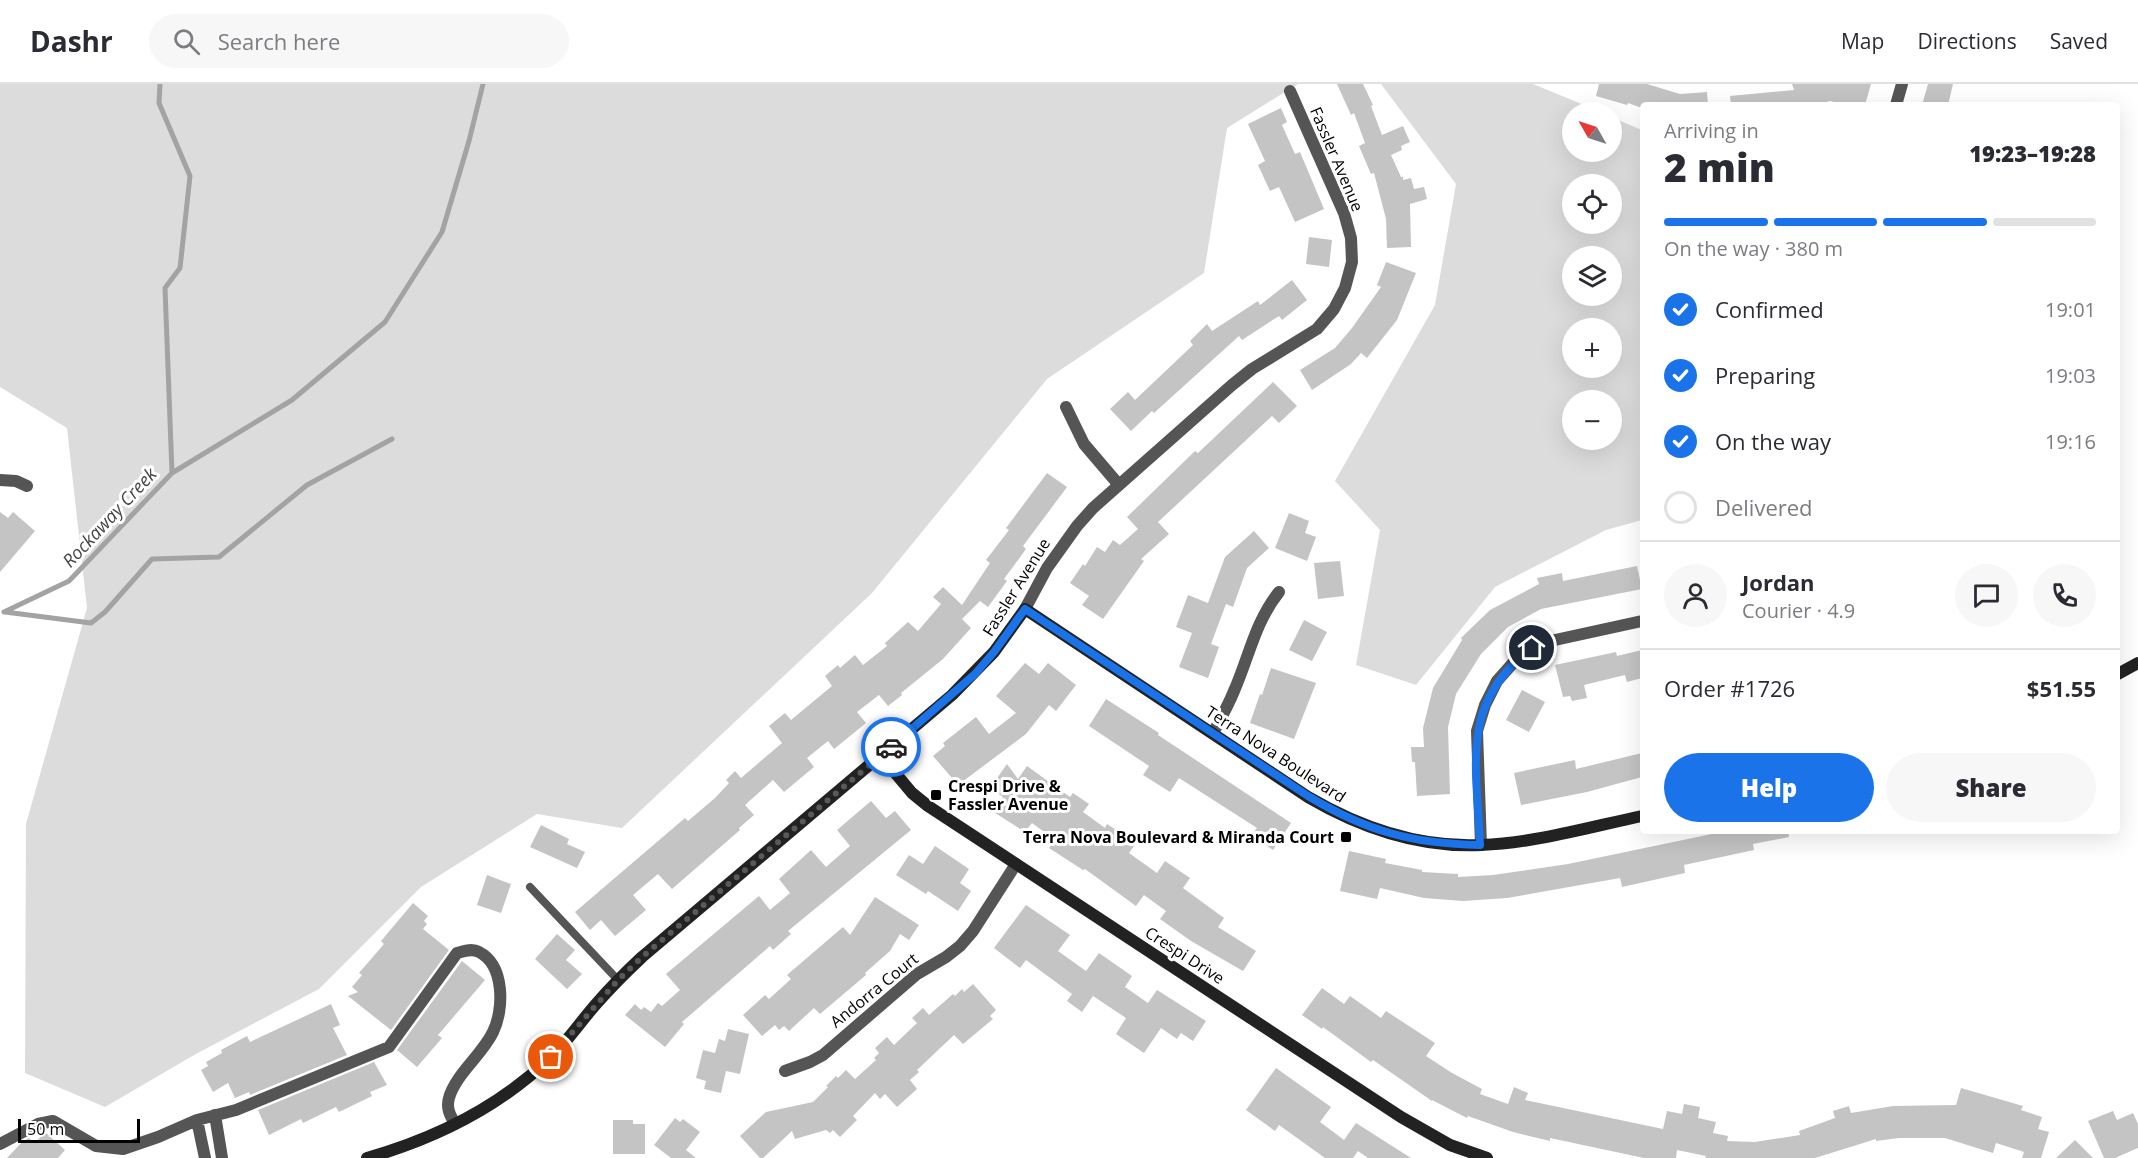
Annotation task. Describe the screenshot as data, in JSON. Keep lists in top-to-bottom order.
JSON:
{
  "streets": {
    "street": [
      "Fassler Avenue",
      "Terra Nova Boulevard",
      "Crespi Drive",
      "Andorra Court"
    ]
  },
  "crossings": [
    ["Fassler Avenue", "Terra Nova Boulevard"],
    ["Fassler Avenue", "Crespi Drive"],
    ["Crespi Drive", "Andorra Court"]
  ],
  "water": ["Rockaway Creek"],
  "places": {
    "transit": ["Crespi Drive & Fassler Avenue", "Terra Nova Boulevard & Miranda Court"]
  },
  "scale_bar": "50 m",
  "north": "top left",
  "page": {
    "header": "Dashr",
    "search": "Search here",
    "nav": ["Map", "Directions", "Saved"],
    "map_buttons": ["+", "−"],
    "heading": ["2 min", "Arriving in", "19:23–19:28"],
    "panel": [
      "Jordan",
      "Courier · 4.9",
      "Order #1726",
      "$51.55"
    ],
    "bar": "On the way · 380 m",
    "list": [
      ["Confirmed", "19:01"],
      ["Preparing", "19:03"],
      ["On the way", "19:16"],
      "Delivered"
    ],
    "buttons": ["Help", "Share"],
    "scale": "50 m"
  }
}
